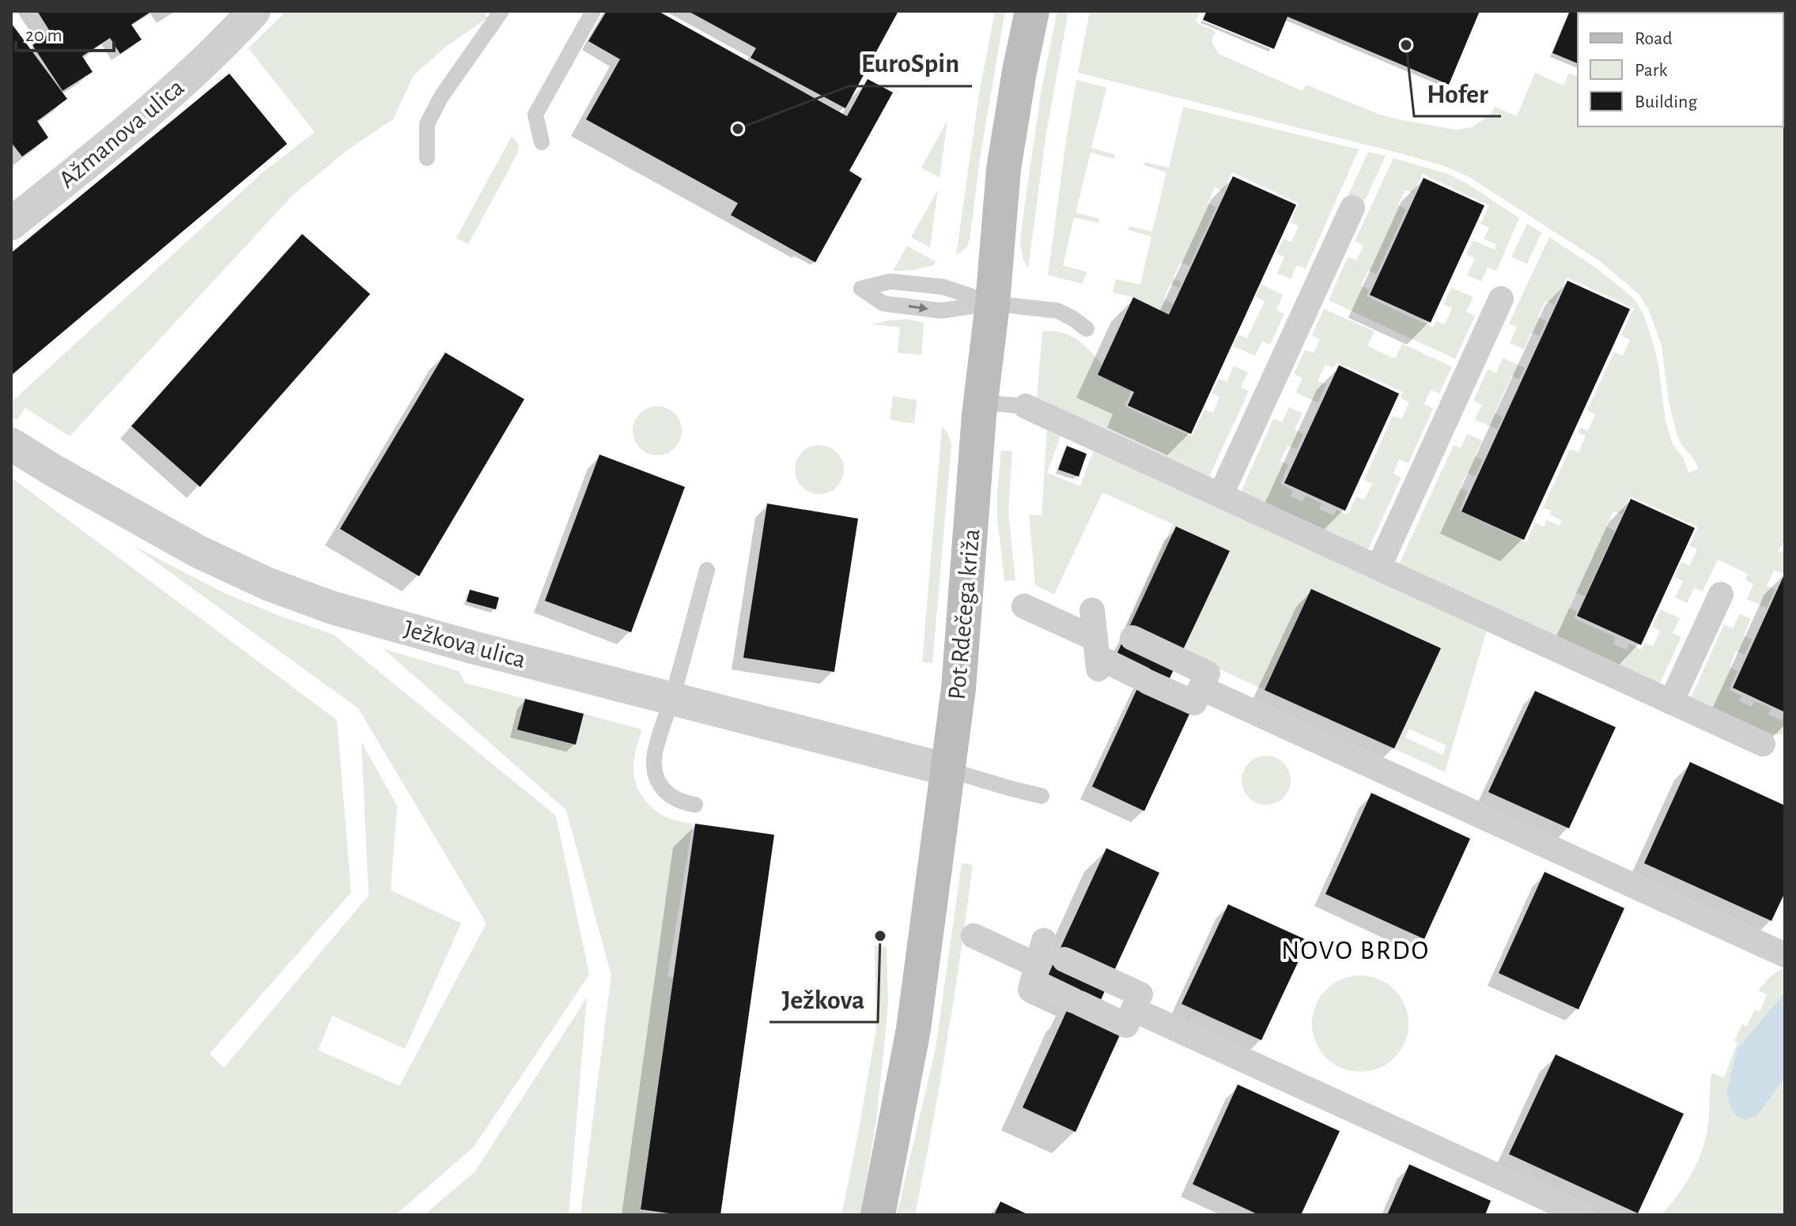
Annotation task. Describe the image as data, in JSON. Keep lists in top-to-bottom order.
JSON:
{
  "streets": {
    "main road": ["Pot Rdečega križa"],
    "street": ["Ažmanova ulica", "Ježkova ulica"]
  },
  "crossings": [
    ["Pot Rdečega križa", "Ježkova ulica"]
  ],
  "districts": ["NOVO BRDO"],
  "places": ["Hofer", "EuroSpin", "Ježkova"],
  "legend": ["Road", "Park", "Building"],
  "scale_bar": "20 m"
}
